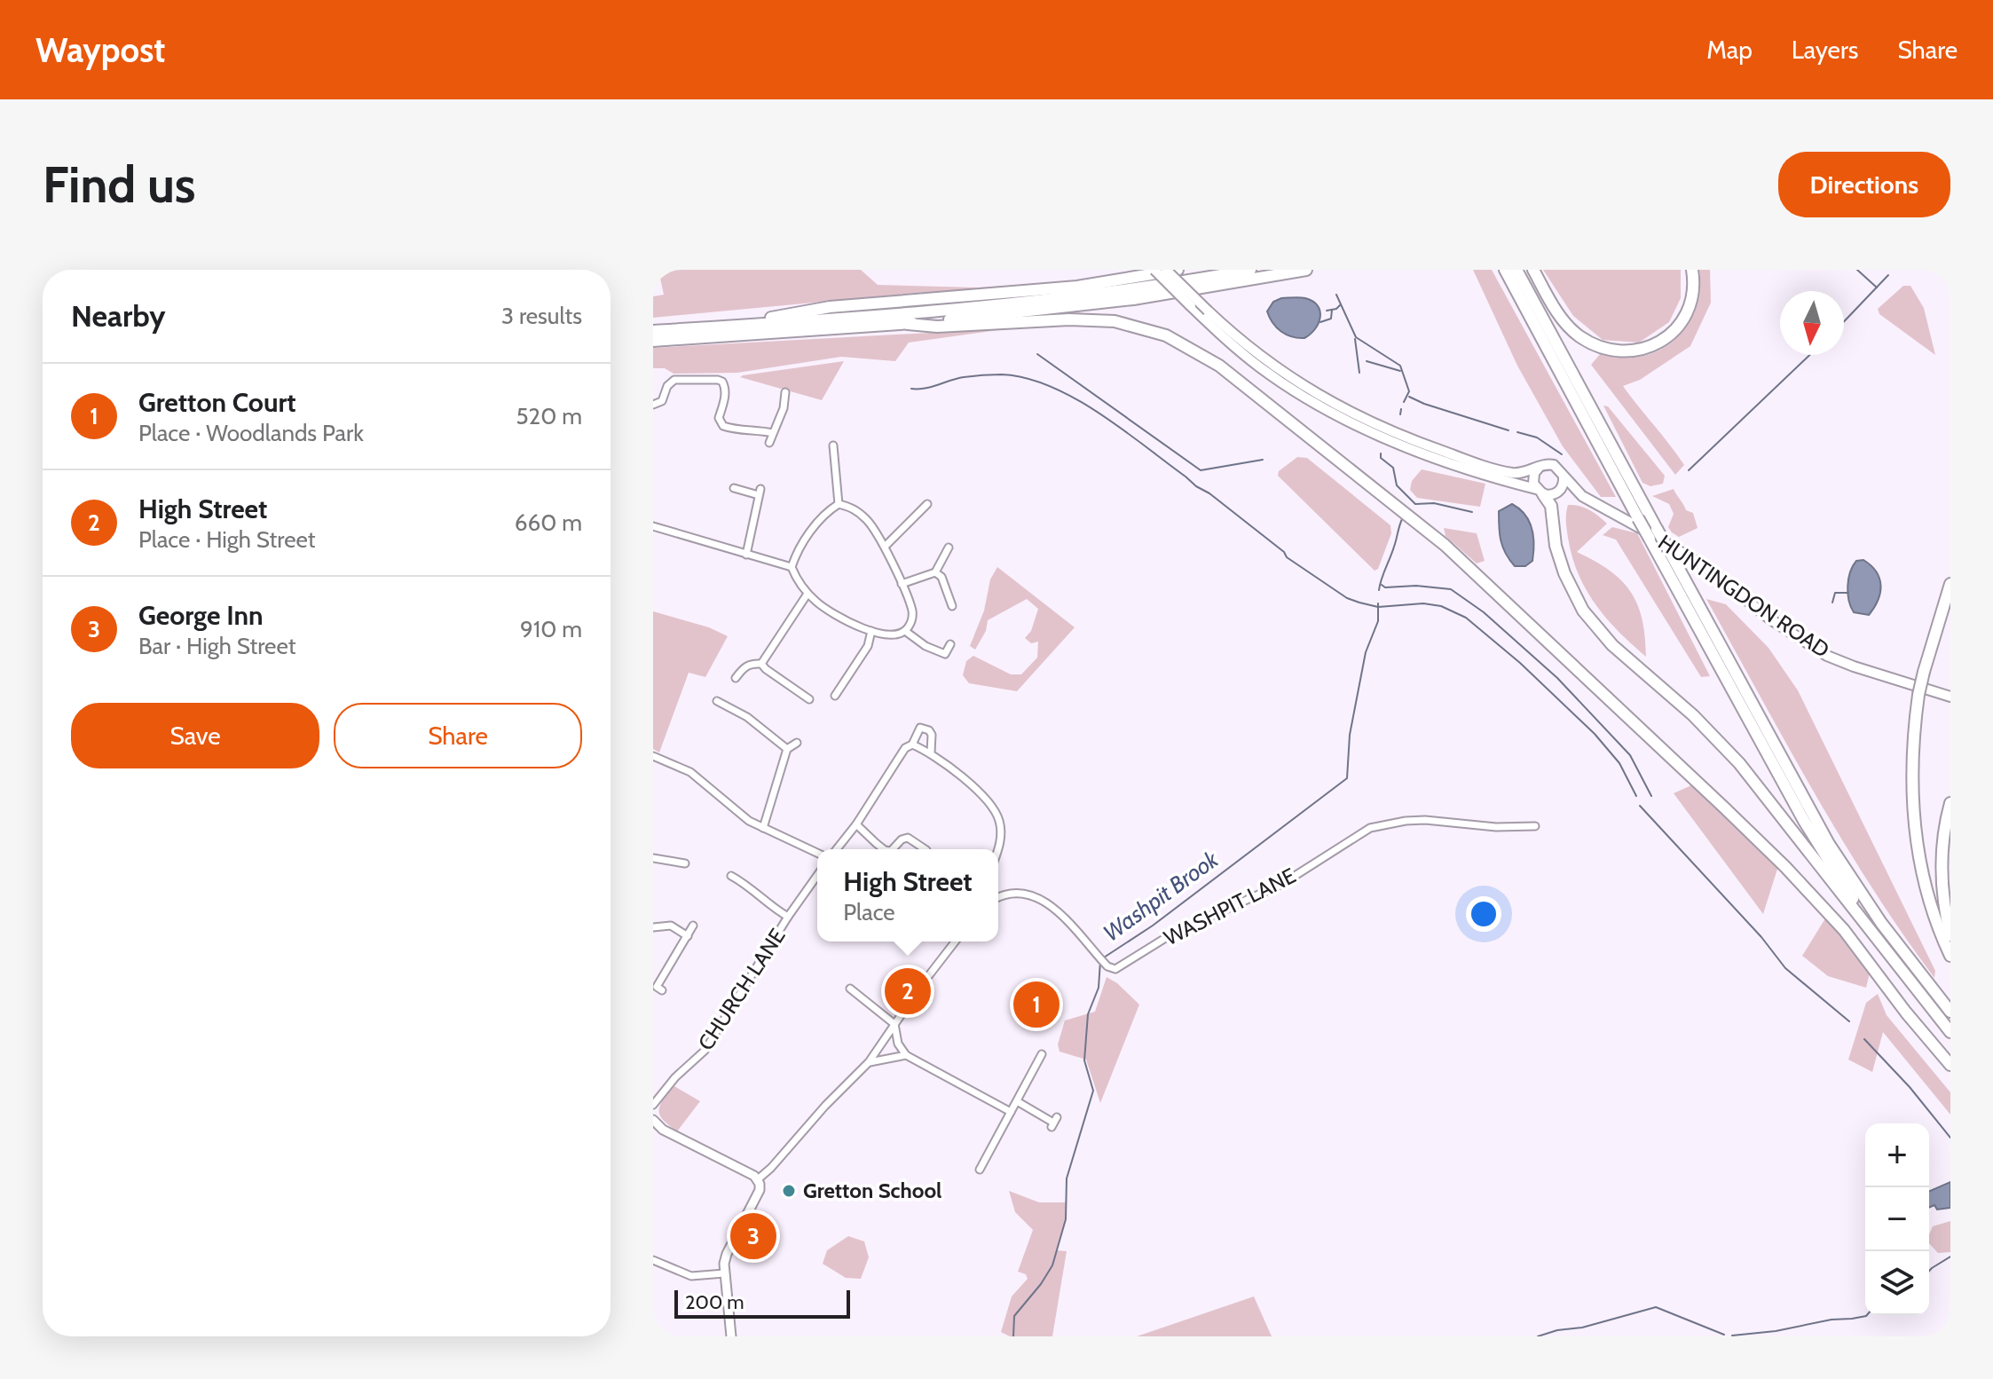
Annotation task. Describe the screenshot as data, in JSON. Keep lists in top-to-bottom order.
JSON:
{
  "streets": {
    "main road": ["HUNTINGDON ROAD"],
    "street": ["WASHPIT LANE", "CHURCH LANE"]
  },
  "water": ["Washpit Brook"],
  "places": ["Gretton School"],
  "scale_bar": "200 m",
  "north": "bottom",
  "page": {
    "header": "Waypost",
    "nav": ["Map", "Layers", "Share"],
    "buttons": [
      "Directions",
      ["Save", "Share"]
    ],
    "title": "Find us",
    "heading": ["Nearby", "3 results"],
    "list": [
      {
        "mark": "1",
        "name": "Gretton Court",
        "note": "Place · Woodlands Park",
        "value": "520 m"
      },
      {
        "mark": "2",
        "name": "High Street",
        "note": "Place · High Street",
        "value": "660 m"
      },
      {
        "mark": "3",
        "name": "George Inn",
        "note": "Bar · High Street",
        "value": "910 m"
      }
    ],
    "popup": ["High Street", "Place"],
    "pins": ["2", "1", "3"],
    "map_buttons": ["+", "−"],
    "scale": "200 m"
  }
}
